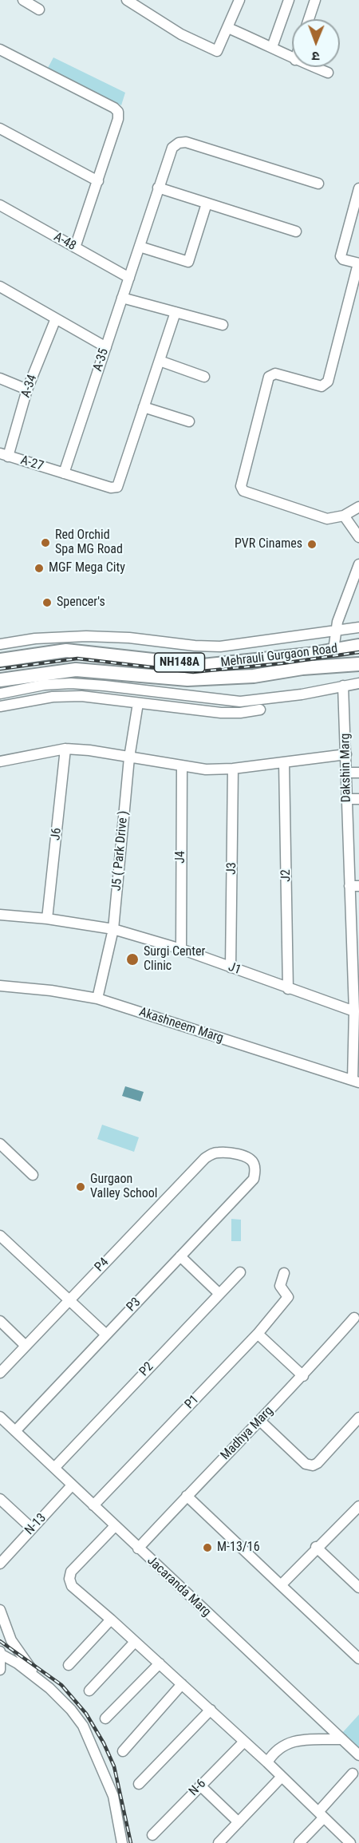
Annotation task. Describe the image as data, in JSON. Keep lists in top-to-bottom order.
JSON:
{
  "streets": {
    "highway": ["Mehrauli Gurgaon Road", "NH148A"],
    "street": [
      "A-48",
      "A-35",
      "A-34",
      "A-27",
      "Dakshin Marg",
      "J6",
      "J5 ( Park Drive )",
      "J4",
      "J3",
      "J2",
      "J1",
      "Akashneem Marg",
      "P4",
      "P3",
      "P2",
      "P1",
      "Madhya Marg",
      "N-13",
      "Jacaranda Marg",
      "N-6"
    ]
  },
  "crossings": [
    ["A-48", "A-35"],
    ["A-35", "A-27"],
    ["A-34", "A-27"],
    ["Dakshin Marg", "J1"],
    ["Dakshin Marg", "Akashneem Marg"],
    ["J6", "J1"],
    ["J5 ( Park Drive )", "J1"],
    ["J5 ( Park Drive )", "Akashneem Marg"],
    ["J4", "J1"],
    ["J3", "J1"],
    ["J2", "J1"],
    ["P4", "P3"],
    ["P3", "Jacaranda Marg"],
    ["P2", "Jacaranda Marg"],
    ["P1", "Jacaranda Marg"],
    ["Madhya Marg", "Jacaranda Marg"],
    ["N-13", "Jacaranda Marg"]
  ],
  "places": [
    "Red Orchid Spa MG Road",
    "PVR Cinames",
    "MGF Mega City",
    "Spencer's",
    "Surgi Center Clinic",
    "Gurgaon Valley School",
    "M-13/16"
  ],
  "north": "bottom"
}
